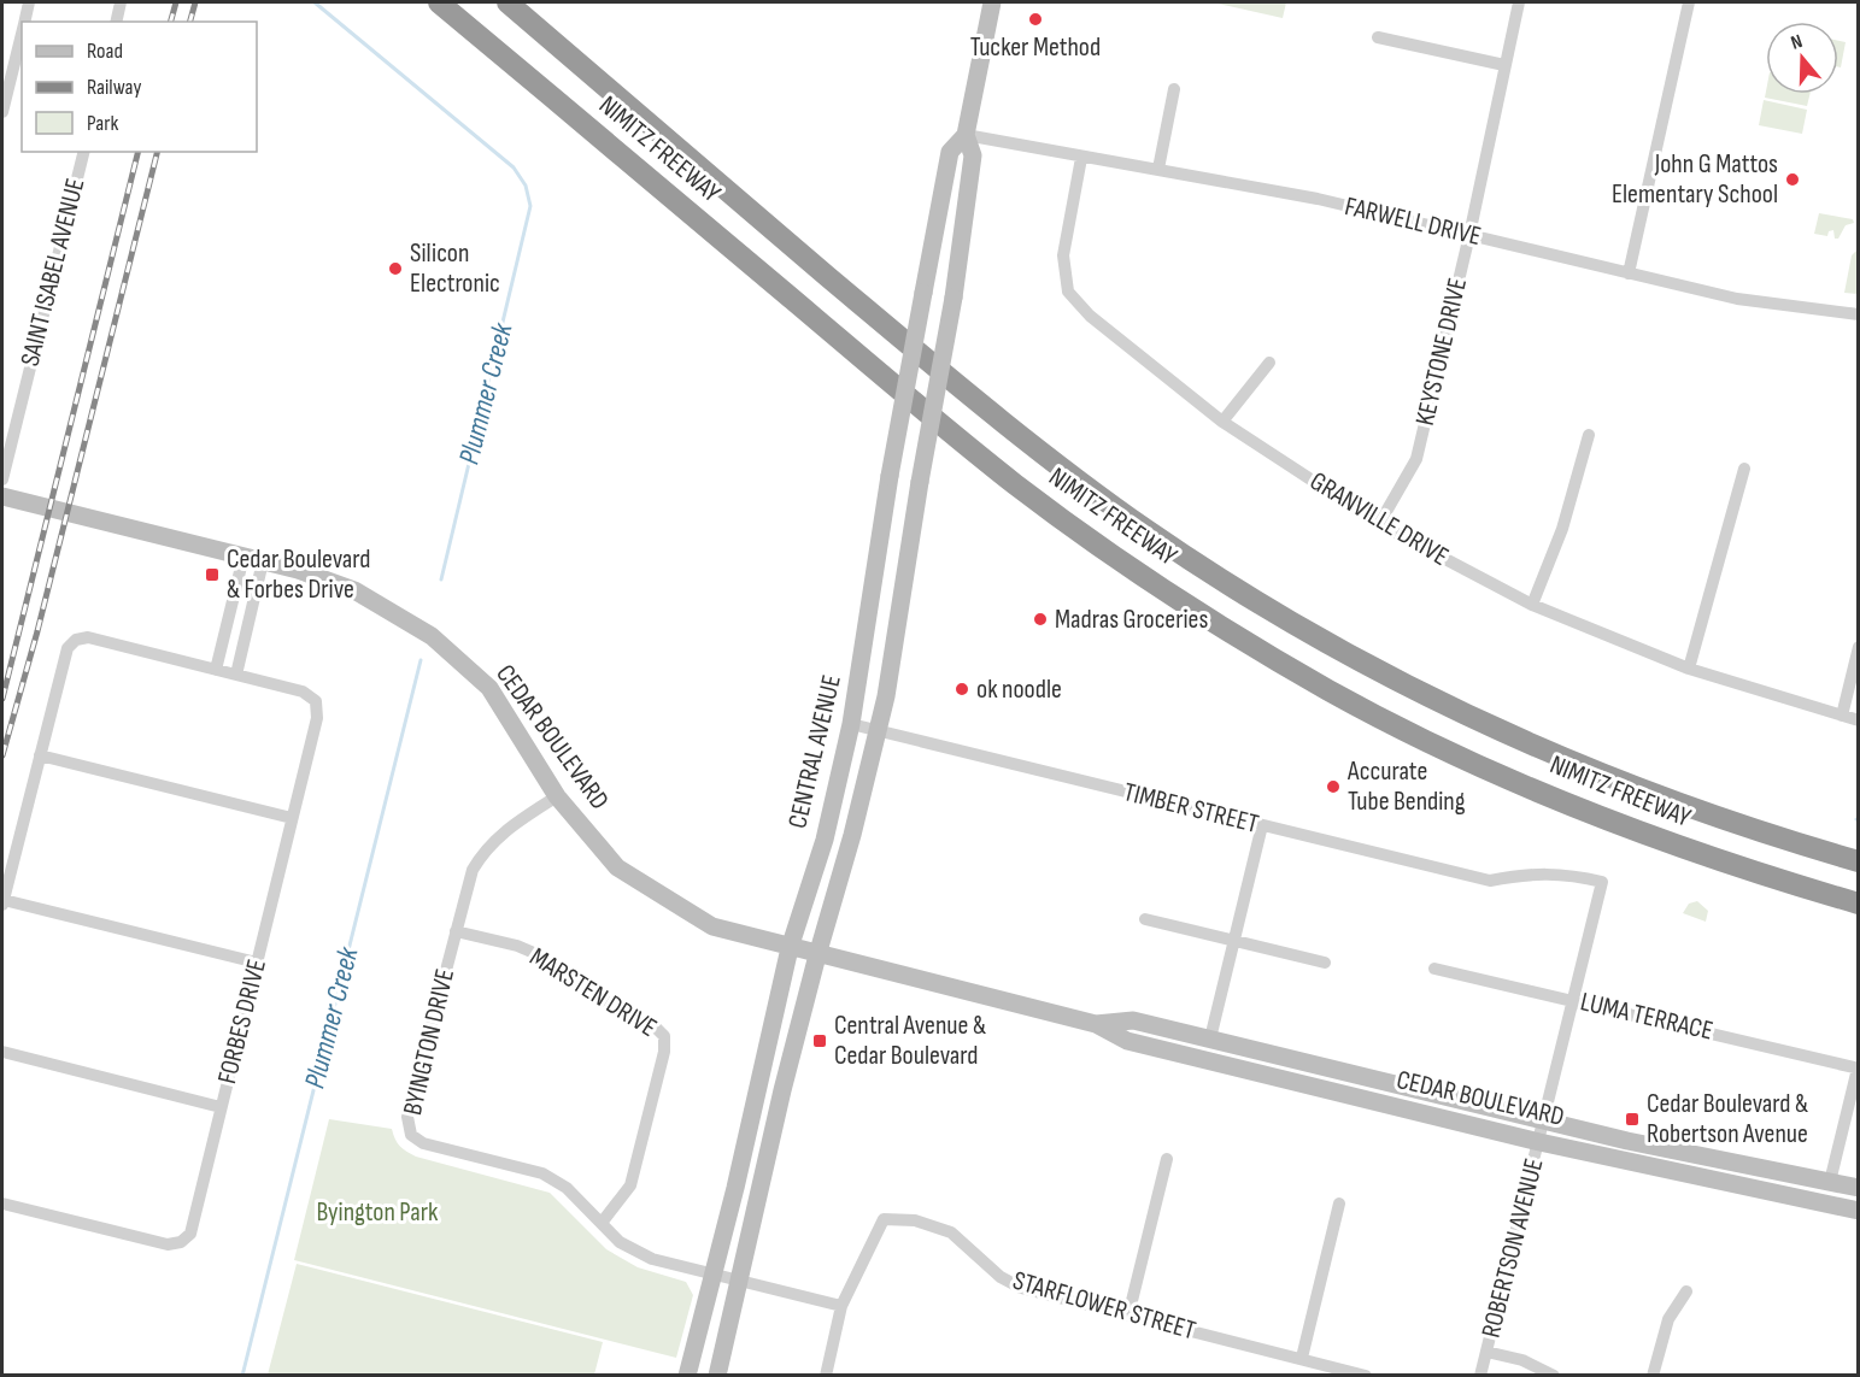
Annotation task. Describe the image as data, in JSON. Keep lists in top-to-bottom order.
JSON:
{
  "streets": {
    "highway": ["NIMITZ FREEWAY"],
    "main road": ["CEDAR BOULEVARD", "CENTRAL AVENUE"],
    "street": [
      "FARWELL DRIVE",
      "SAINT ISABEL AVENUE",
      "KEYSTONE DRIVE",
      "GRANVILLE DRIVE",
      "TIMBER STREET",
      "MARSTEN DRIVE",
      "LUMA TERRACE",
      "FORBES DRIVE",
      "BYINGTON DRIVE",
      "ROBERTSON AVENUE",
      "STARFLOWER STREET"
    ]
  },
  "crossings": [
    ["FARWELL DRIVE", "KEYSTONE DRIVE"],
    ["FARWELL DRIVE", "GRANVILLE DRIVE"],
    ["FARWELL DRIVE", "CENTRAL AVENUE"],
    ["KEYSTONE DRIVE", "GRANVILLE DRIVE"],
    ["CEDAR BOULEVARD", "CENTRAL AVENUE"],
    ["CEDAR BOULEVARD", "BYINGTON DRIVE"],
    ["CEDAR BOULEVARD", "ROBERTSON AVENUE"],
    ["CENTRAL AVENUE", "TIMBER STREET"],
    ["CENTRAL AVENUE", "BYINGTON DRIVE"],
    ["TIMBER STREET", "LUMA TERRACE"],
    ["TIMBER STREET", "ROBERTSON AVENUE"],
    ["MARSTEN DRIVE", "BYINGTON DRIVE"],
    ["LUMA TERRACE", "ROBERTSON AVENUE"]
  ],
  "water": ["Plummer Creek"],
  "parks": ["Byington Park"],
  "places": {
    "other": [
      "Tucker Method",
      "John G Mattos Elementary School",
      "Silicon Electronic",
      "Madras Groceries",
      "ok noodle",
      "Accurate Tube Bending"
    ],
    "transit": ["Cedar Boulevard & Forbes Drive", "Central Avenue & Cedar Boulevard", "Cedar Boulevard & Robertson Avenue"]
  },
  "legend": ["Road", "Railway", "Park"],
  "north": "top"
}
